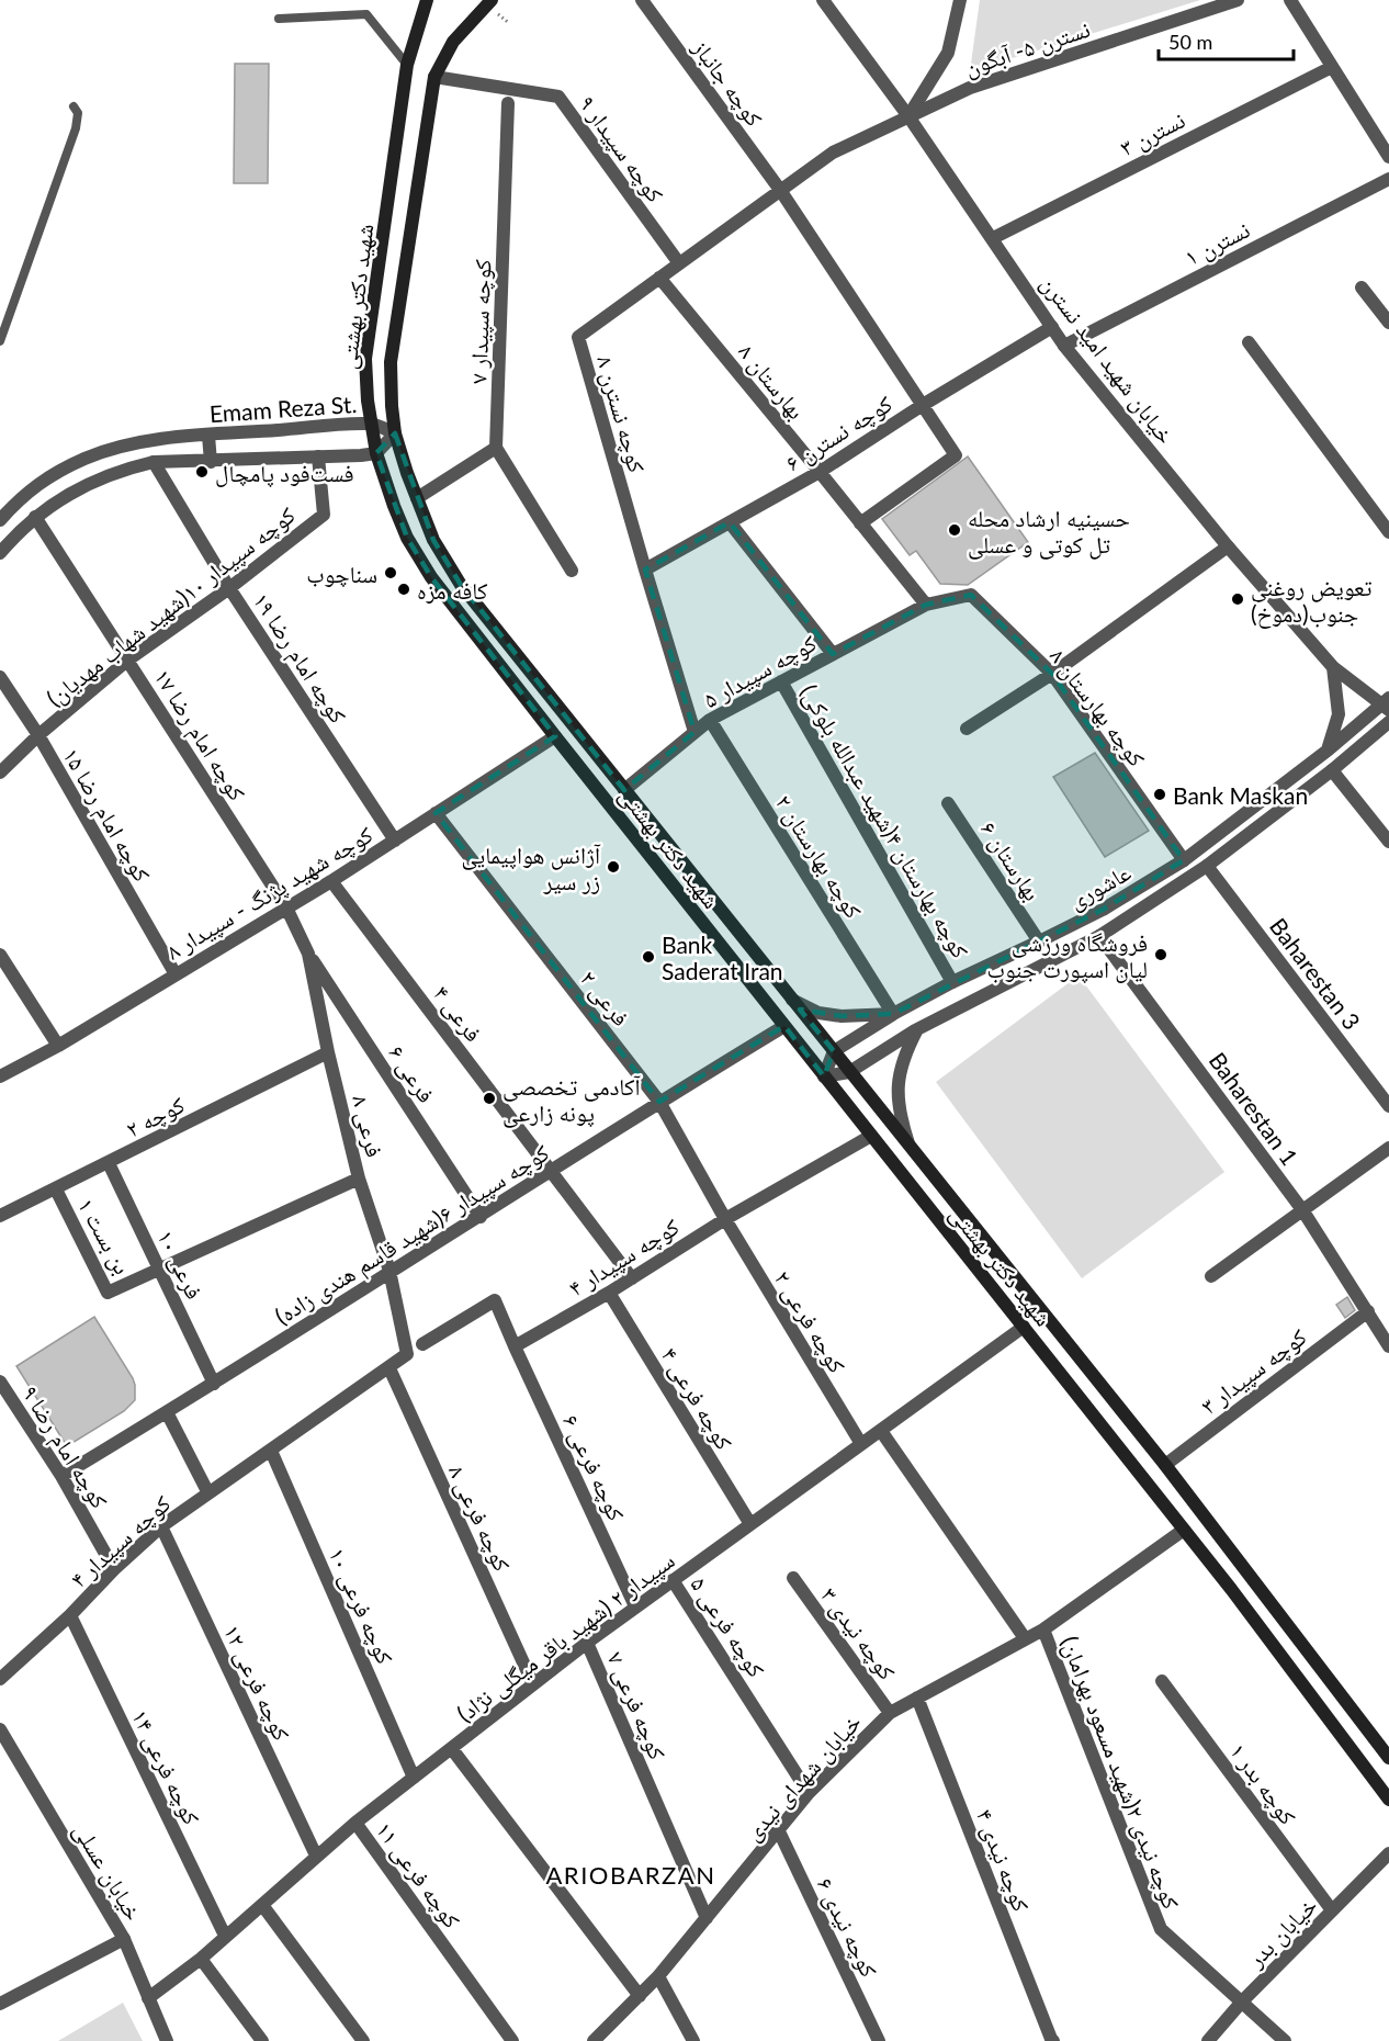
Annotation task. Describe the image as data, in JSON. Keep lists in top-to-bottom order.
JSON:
{
  "streets": {
    "main road": ["شهید دکتر بهشتی"],
    "street": [
      "نسترن ۵- آبگون",
      "کوچه جانباز",
      "نسترن ۳",
      "کوچه سپیدار ۹",
      "نسترن ۱",
      "کوچه سپیدار ۷",
      "خیابان شهید امید نسترن",
      "بهارستان ۸",
      "Emam Reza St.",
      "کوچه نسترن ۸",
      "کوچه نسترن ۶",
      "کوچه سپیدار ۱۰(شهید شهاب مهدیان)",
      "کوچه امام رضا ۱۹",
      "کوچه سپیدار ۵",
      "کوچه بهارستان ۸",
      "کوچه امام رضا ۱۷",
      "کوچه امام رضا ۱۵",
      "کوچه بهارستان ۴(شهید عبدالله بلوکی)",
      "کوچه بهارستان ۲",
      "بهارستان ۶",
      "عاشوری",
      "کوچه شهید پژنگ - سپیدار ۸",
      "Baharestan 3",
      "فرعی ۲",
      "فرعی ۴",
      "فرعی ۶",
      "Baharestan 1",
      "کوچه ۲",
      "فرعی ۸",
      "کوچه سپیدار ۶(شهید قاسم هندی زاده)",
      "بن بست ۱",
      "کوچه سپیدار ۴",
      "فرعی ۱۰",
      "کوچه فرعی ۲",
      "کوچه سپیدار ۳",
      "کوچه فرعی ۴",
      "کوچه امام رضا ۹",
      "کوچه فرعی ۶",
      "کوچه فرعی ۸",
      "کوچه فرعی ۱۰",
      "کوچه فرعی ۵",
      "کوچه نیدی ۳",
      "سپیدار ۲ (شهید باقر میگلی نژاد)",
      "کوچه فرعی ۱۲",
      "کوچه فرعی ۷",
      "کوچه فرعی ۱۴",
      "کوچه نیدی ۲(شهید مسعود بهرامان)",
      "خیابان شهدای نیدی",
      "کوچه بدر ۱",
      "کوچه نیدی ۴",
      "خیابان عسلی",
      "کوچه فرعی ۱۱",
      "کوچه نیدی ۶",
      "خیابان بدر"
    ]
  },
  "crossings": [
    ["نسترن ۵- آبگون", "خیابان شهید امید نسترن"],
    ["نسترن ۵- آبگون", "کوچه نسترن ۸"],
    ["کوچه جانباز", "بهارستان ۸"],
    ["کوچه جانباز", "کوچه نسترن ۸"],
    ["کوچه جانباز", "کوچه نسترن ۶"],
    ["نسترن ۳", "خیابان شهید امید نسترن"],
    ["کوچه سپیدار ۹", "شهید دکتر بهشتی"],
    ["کوچه سپیدار ۹", "کوچه نسترن ۸"],
    ["نسترن ۱", "خیابان شهید امید نسترن"],
    ["شهید دکتر بهشتی", "Emam Reza St."],
    ["شهید دکتر بهشتی", "کوچه سپیدار ۵"],
    ["شهید دکتر بهشتی", "عاشوری"],
    ["شهید دکتر بهشتی", "کوچه شهید پژنگ - سپیدار ۸"],
    ["شهید دکتر بهشتی", "کوچه سپیدار ۶(شهید قاسم هندی زاده)"],
    ["شهید دکتر بهشتی", "کوچه سپیدار ۴"],
    ["شهید دکتر بهشتی", "کوچه سپیدار ۳"],
    ["شهید دکتر بهشتی", "سپیدار ۲ (شهید باقر میگلی نژاد)"],
    ["شهید دکتر بهشتی", "خیابان شهدای نیدی"],
    ["خیابان شهید امید نسترن", "کوچه نسترن ۸"],
    ["خیابان شهید امید نسترن", "کوچه نسترن ۶"],
    ["خیابان شهید امید نسترن", "عاشوری"],
    ["بهارستان ۸", "کوچه نسترن ۸"],
    ["بهارستان ۸", "کوچه نسترن ۶"],
    ["بهارستان ۸", "کوچه سپیدار ۵"],
    ["بهارستان ۸", "کوچه بهارستان ۸"],
    ["Emam Reza St.", "کوچه سپیدار ۱۰(شهید شهاب مهدیان)"],
    ["Emam Reza St.", "کوچه امام رضا ۱۹"],
    ["Emam Reza St.", "کوچه امام رضا ۱۷"],
    ["کوچه نسترن ۸", "کوچه نسترن ۶"],
    ["کوچه نسترن ۸", "کوچه سپیدار ۵"],
    ["کوچه سپیدار ۱۰(شهید شهاب مهدیان)", "کوچه امام رضا ۱۹"],
    ["کوچه سپیدار ۱۰(شهید شهاب مهدیان)", "کوچه امام رضا ۱۷"],
    ["کوچه سپیدار ۱۰(شهید شهاب مهدیان)", "کوچه امام رضا ۱۵"],
    ["کوچه امام رضا ۱۹", "کوچه شهید پژنگ - سپیدار ۸"],
    ["کوچه سپیدار ۵", "کوچه بهارستان ۸"],
    ["کوچه سپیدار ۵", "کوچه بهارستان ۴(شهید عبدالله بلوکی)"],
    ["کوچه سپیدار ۵", "کوچه بهارستان ۲"],
    ["کوچه بهارستان ۸", "عاشوری"],
    ["کوچه امام رضا ۱۷", "کوچه شهید پژنگ - سپیدار ۸"],
    ["کوچه امام رضا ۱۷", "فرعی ۸"],
    ["کوچه امام رضا ۱۵", "کوچه شهید پژنگ - سپیدار ۸"],
    ["کوچه بهارستان ۴(شهید عبدالله بلوکی)", "عاشوری"],
    ["کوچه بهارستان ۲", "عاشوری"],
    ["بهارستان ۶", "عاشوری"],
    ["عاشوری", "Baharestan 3"],
    ["عاشوری", "Baharestan 1"],
    ["کوچه شهید پژنگ - سپیدار ۸", "فرعی ۲"],
    ["کوچه شهید پژنگ - سپیدار ۸", "فرعی ۴"],
    ["کوچه شهید پژنگ - سپیدار ۸", "فرعی ۸"],
    ["فرعی ۲", "کوچه سپیدار ۶(شهید قاسم هندی زاده)"],
    ["فرعی ۲", "کوچه سپیدار ۴"],
    ["فرعی ۲", "کوچه فرعی ۲"],
    ["فرعی ۴", "کوچه سپیدار ۶(شهید قاسم هندی زاده)"],
    ["فرعی ۶", "فرعی ۸"],
    ["فرعی ۶", "کوچه سپیدار ۶(شهید قاسم هندی زاده)"],
    ["Baharestan 1", "کوچه سپیدار ۳"],
    ["کوچه ۲", "فرعی ۸"],
    ["کوچه ۲", "بن بست ۱"],
    ["کوچه ۲", "فرعی ۱۰"],
    ["فرعی ۸", "کوچه سپیدار ۶(شهید قاسم هندی زاده)"],
    ["فرعی ۸", "کوچه سپیدار ۴"],
    ["کوچه سپیدار ۶(شهید قاسم هندی زاده)", "فرعی ۱۰"],
    ["کوچه سپیدار ۶(شهید قاسم هندی زاده)", "کوچه امام رضا ۹"],
    ["بن بست ۱", "فرعی ۱۰"],
    ["کوچه سپیدار ۴", "کوچه فرعی ۲"],
    ["کوچه سپیدار ۴", "کوچه فرعی ۴"],
    ["کوچه سپیدار ۴", "کوچه امام رضا ۹"],
    ["کوچه سپیدار ۴", "کوچه فرعی ۶"],
    ["کوچه سپیدار ۴", "کوچه فرعی ۸"],
    ["کوچه سپیدار ۴", "کوچه فرعی ۱۰"],
    ["کوچه سپیدار ۴", "کوچه فرعی ۱۲"],
    ["کوچه سپیدار ۴", "کوچه فرعی ۱۴"],
    ["کوچه فرعی ۲", "سپیدار ۲ (شهید باقر میگلی نژاد)"],
    ["کوچه فرعی ۴", "سپیدار ۲ (شهید باقر میگلی نژاد)"],
    ["کوچه فرعی ۶", "سپیدار ۲ (شهید باقر میگلی نژاد)"],
    ["کوچه فرعی ۸", "سپیدار ۲ (شهید باقر میگلی نژاد)"],
    ["کوچه فرعی ۱۰", "سپیدار ۲ (شهید باقر میگلی نژاد)"],
    ["کوچه فرعی ۵", "سپیدار ۲ (شهید باقر میگلی نژاد)"],
    ["کوچه فرعی ۵", "خیابان شهدای نیدی"],
    ["کوچه نیدی ۳", "خیابان شهدای نیدی"],
    ["سپیدار ۲ (شهید باقر میگلی نژاد)", "کوچه فرعی ۱۲"],
    ["سپیدار ۲ (شهید باقر میگلی نژاد)", "کوچه فرعی ۷"],
    ["سپیدار ۲ (شهید باقر میگلی نژاد)", "کوچه فرعی ۱۴"],
    ["سپیدار ۲ (شهید باقر میگلی نژاد)", "خیابان عسلی"],
    ["سپیدار ۲ (شهید باقر میگلی نژاد)", "کوچه فرعی ۱۱"],
    ["کوچه فرعی ۷", "خیابان شهدای نیدی"],
    ["کوچه نیدی ۲(شهید مسعود بهرامان)", "خیابان شهدای نیدی"],
    ["کوچه نیدی ۲(شهید مسعود بهرامان)", "خیابان بدر"],
    ["خیابان شهدای نیدی", "کوچه نیدی ۴"],
    ["خیابان شهدای نیدی", "کوچه نیدی ۶"],
    ["کوچه بدر ۱", "خیابان بدر"]
  ],
  "districts": ["ARIOBARZAN"],
  "places": [
    "فست‌فود پامچال",
    "حسینیه ارشاد محله تل کوتی و عسلی",
    "سناچوب",
    "کافه مزه",
    "تعويض روغنی جنوب(دموخ)",
    "Bank Maskan",
    "آژانس هواپیمایی زر سیر",
    "فروشگاه ورزشی لیان اسپورت جنوب",
    "Bank Saderat Iran",
    "آکادمی تخصصی پونه زارعی"
  ],
  "scale_bar": "50 m"
}
